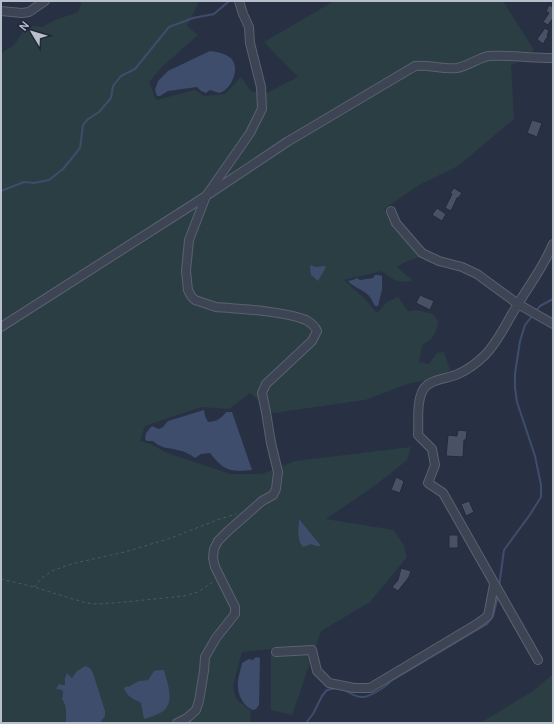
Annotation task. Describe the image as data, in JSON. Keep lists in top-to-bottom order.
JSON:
{
  "north": "top left"
}
